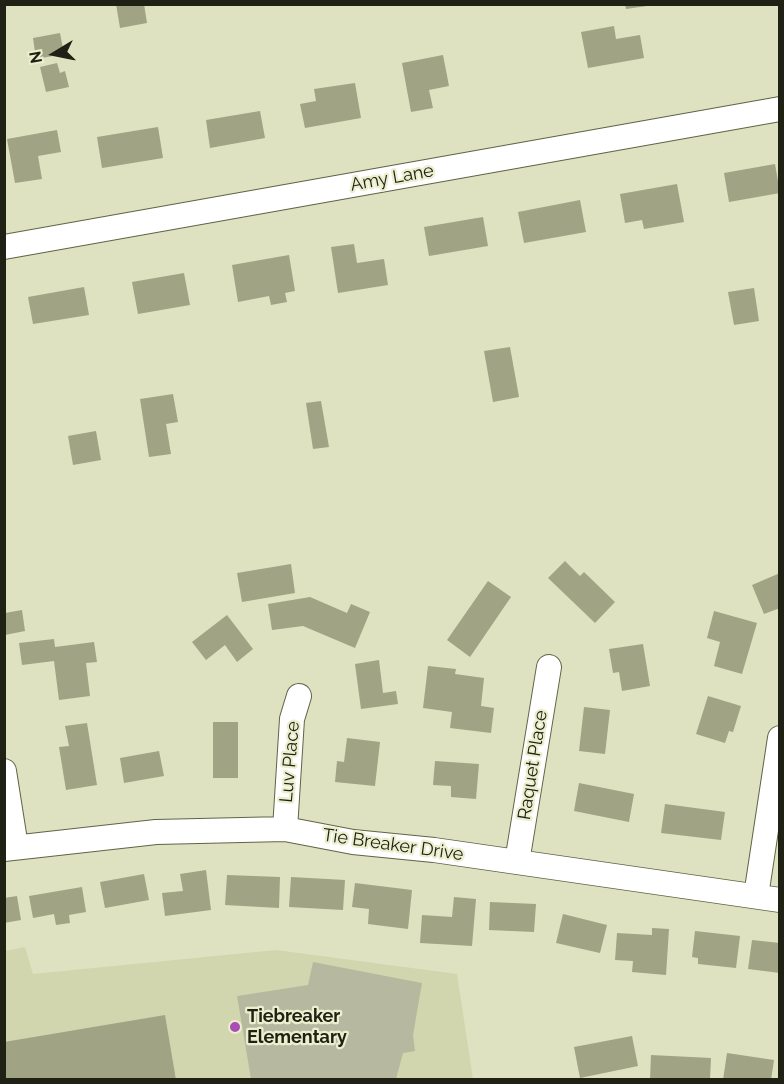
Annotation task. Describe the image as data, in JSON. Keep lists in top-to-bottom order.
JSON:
{
  "streets": {
    "street": [
      "Amy Lane",
      "Luv Place",
      "Raquet Place",
      "Tie Breaker Drive"
    ]
  },
  "crossings": [
    ["Luv Place", "Tie Breaker Drive"],
    ["Raquet Place", "Tie Breaker Drive"]
  ],
  "places": ["Tiebreaker Elementary"],
  "north": "left"
}
